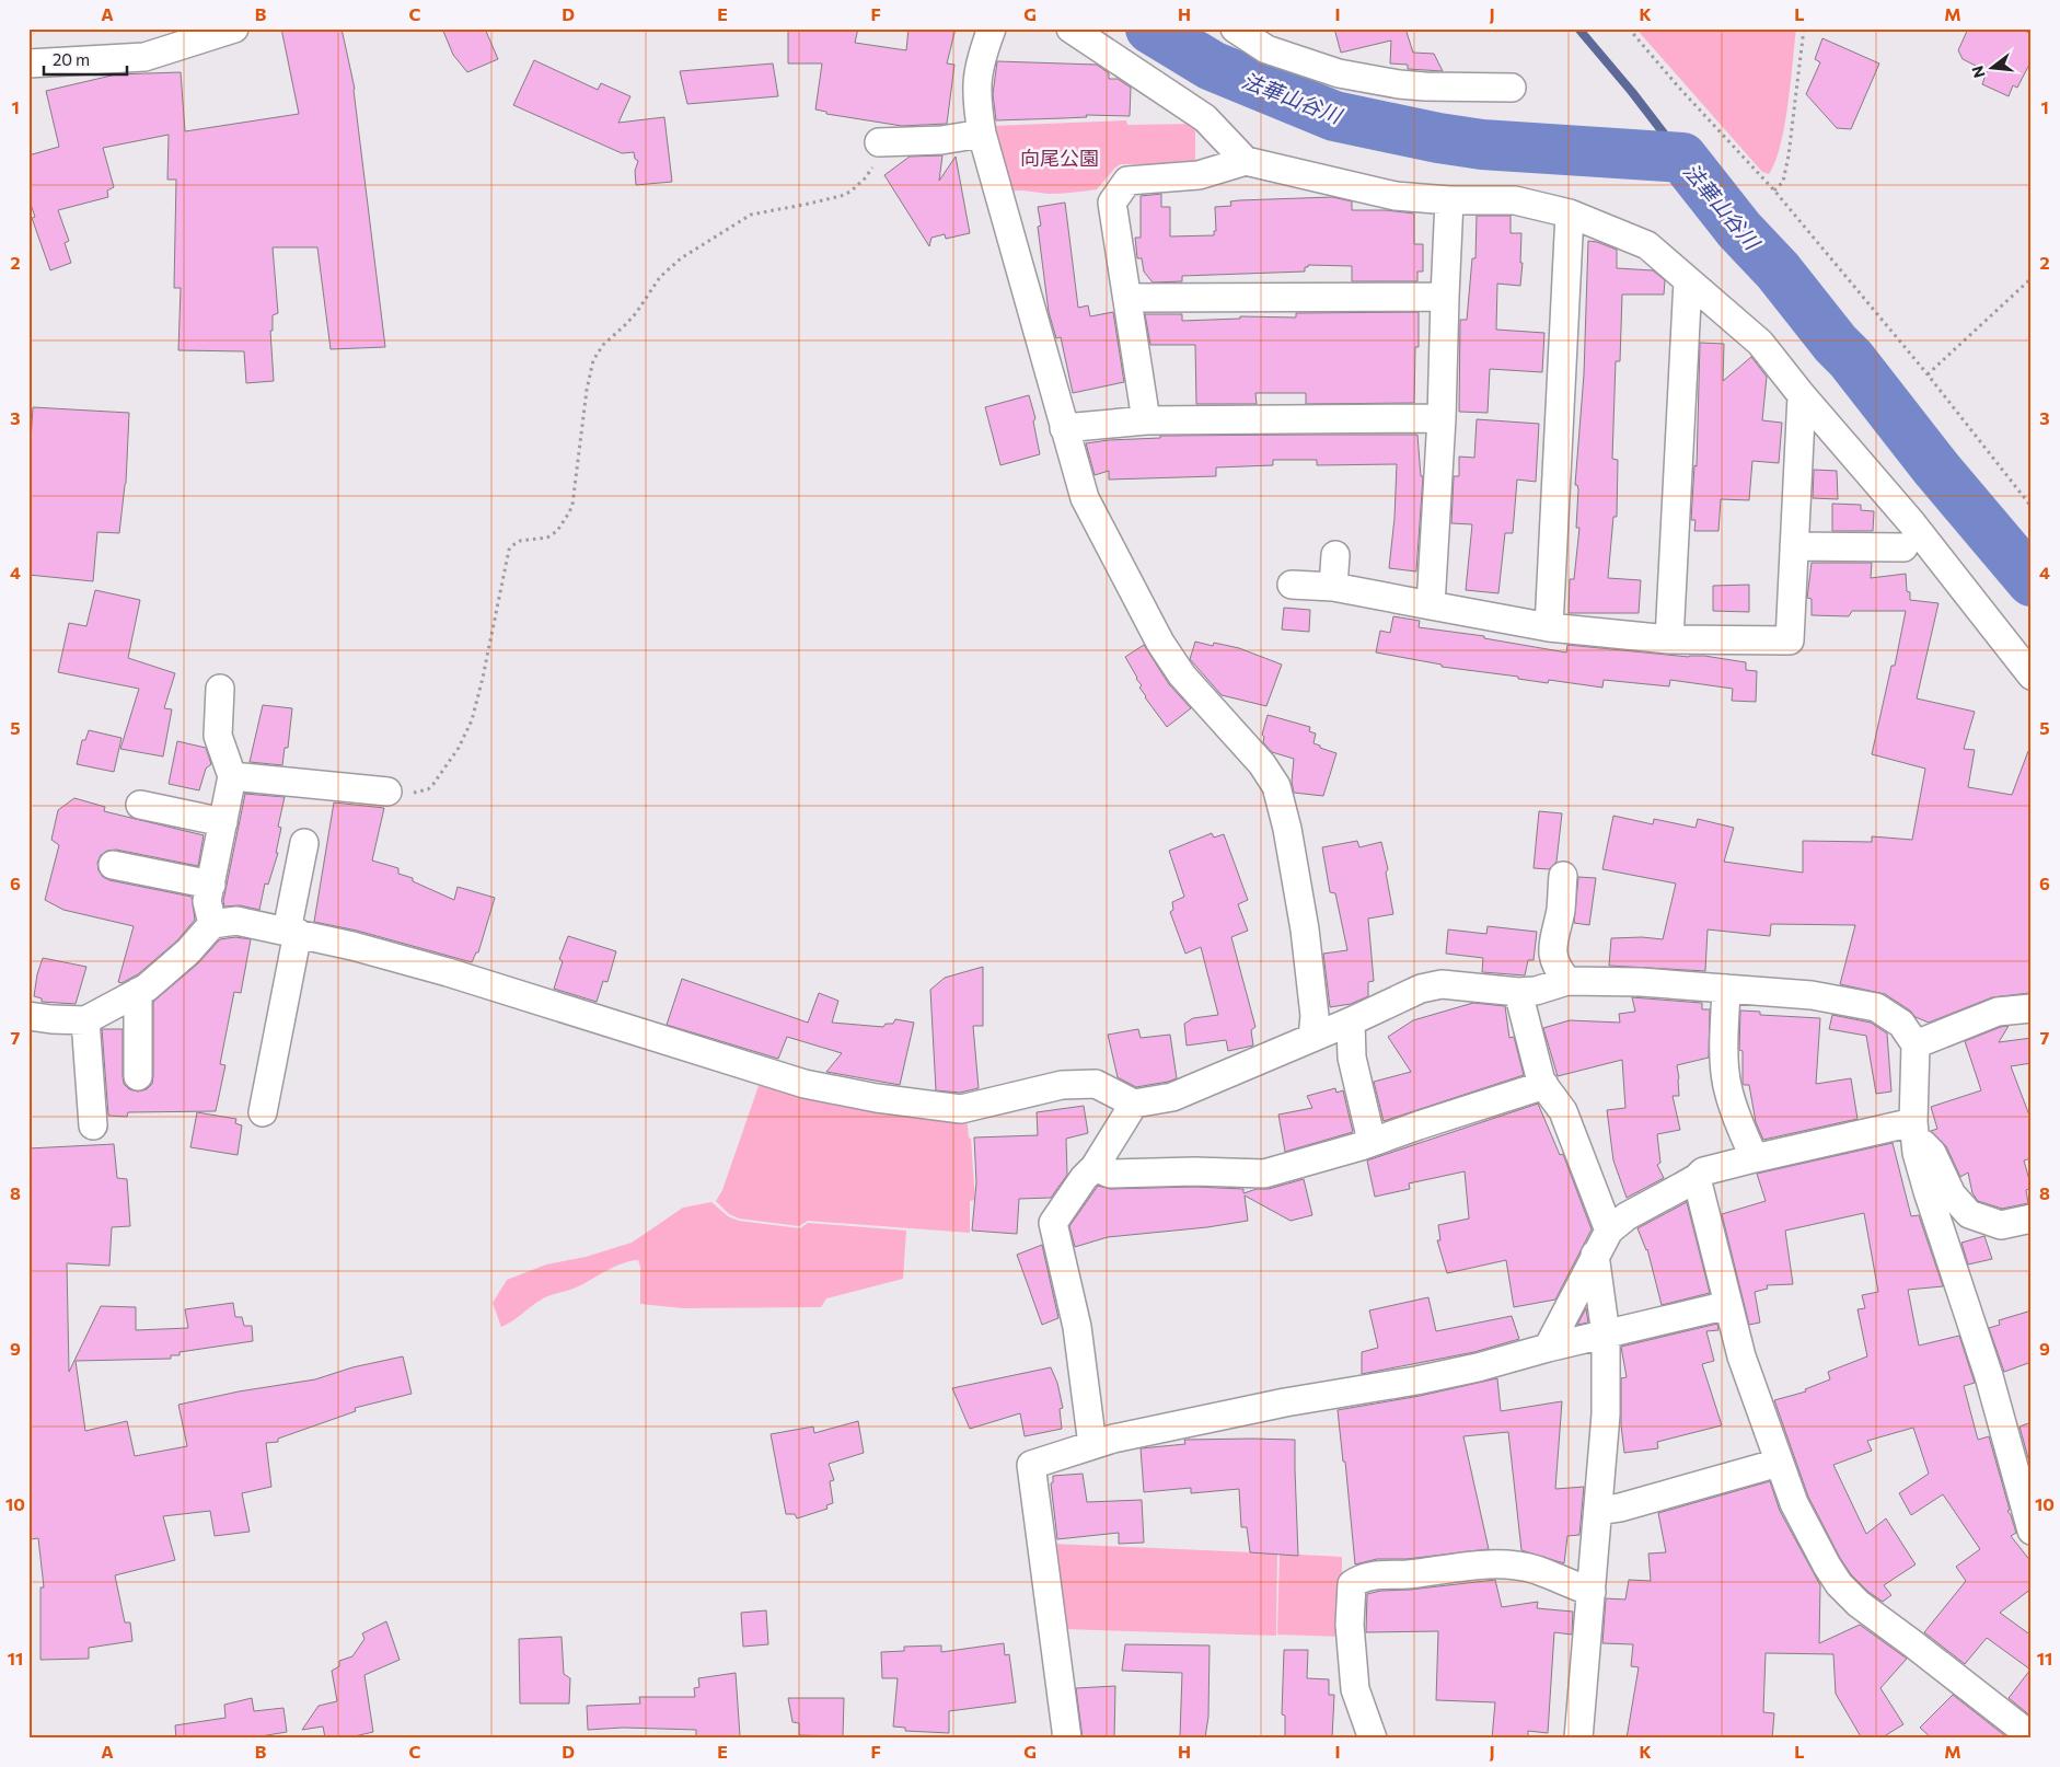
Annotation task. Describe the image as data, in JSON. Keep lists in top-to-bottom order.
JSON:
{
  "water": ["法華山谷川"],
  "parks": ["向尾公園"],
  "scale_bar": "20 m",
  "north": "left",
  "grid": {
    "columns": [
      "A",
      "B",
      "C",
      "D",
      "E",
      "F",
      "G",
      "H",
      "I",
      "J",
      "K",
      "L",
      "M"
    ],
    "rows": [
      "1",
      "2",
      "3",
      "4",
      "5",
      "6",
      "7",
      "8",
      "9",
      "10",
      "11"
    ]
  }
}
